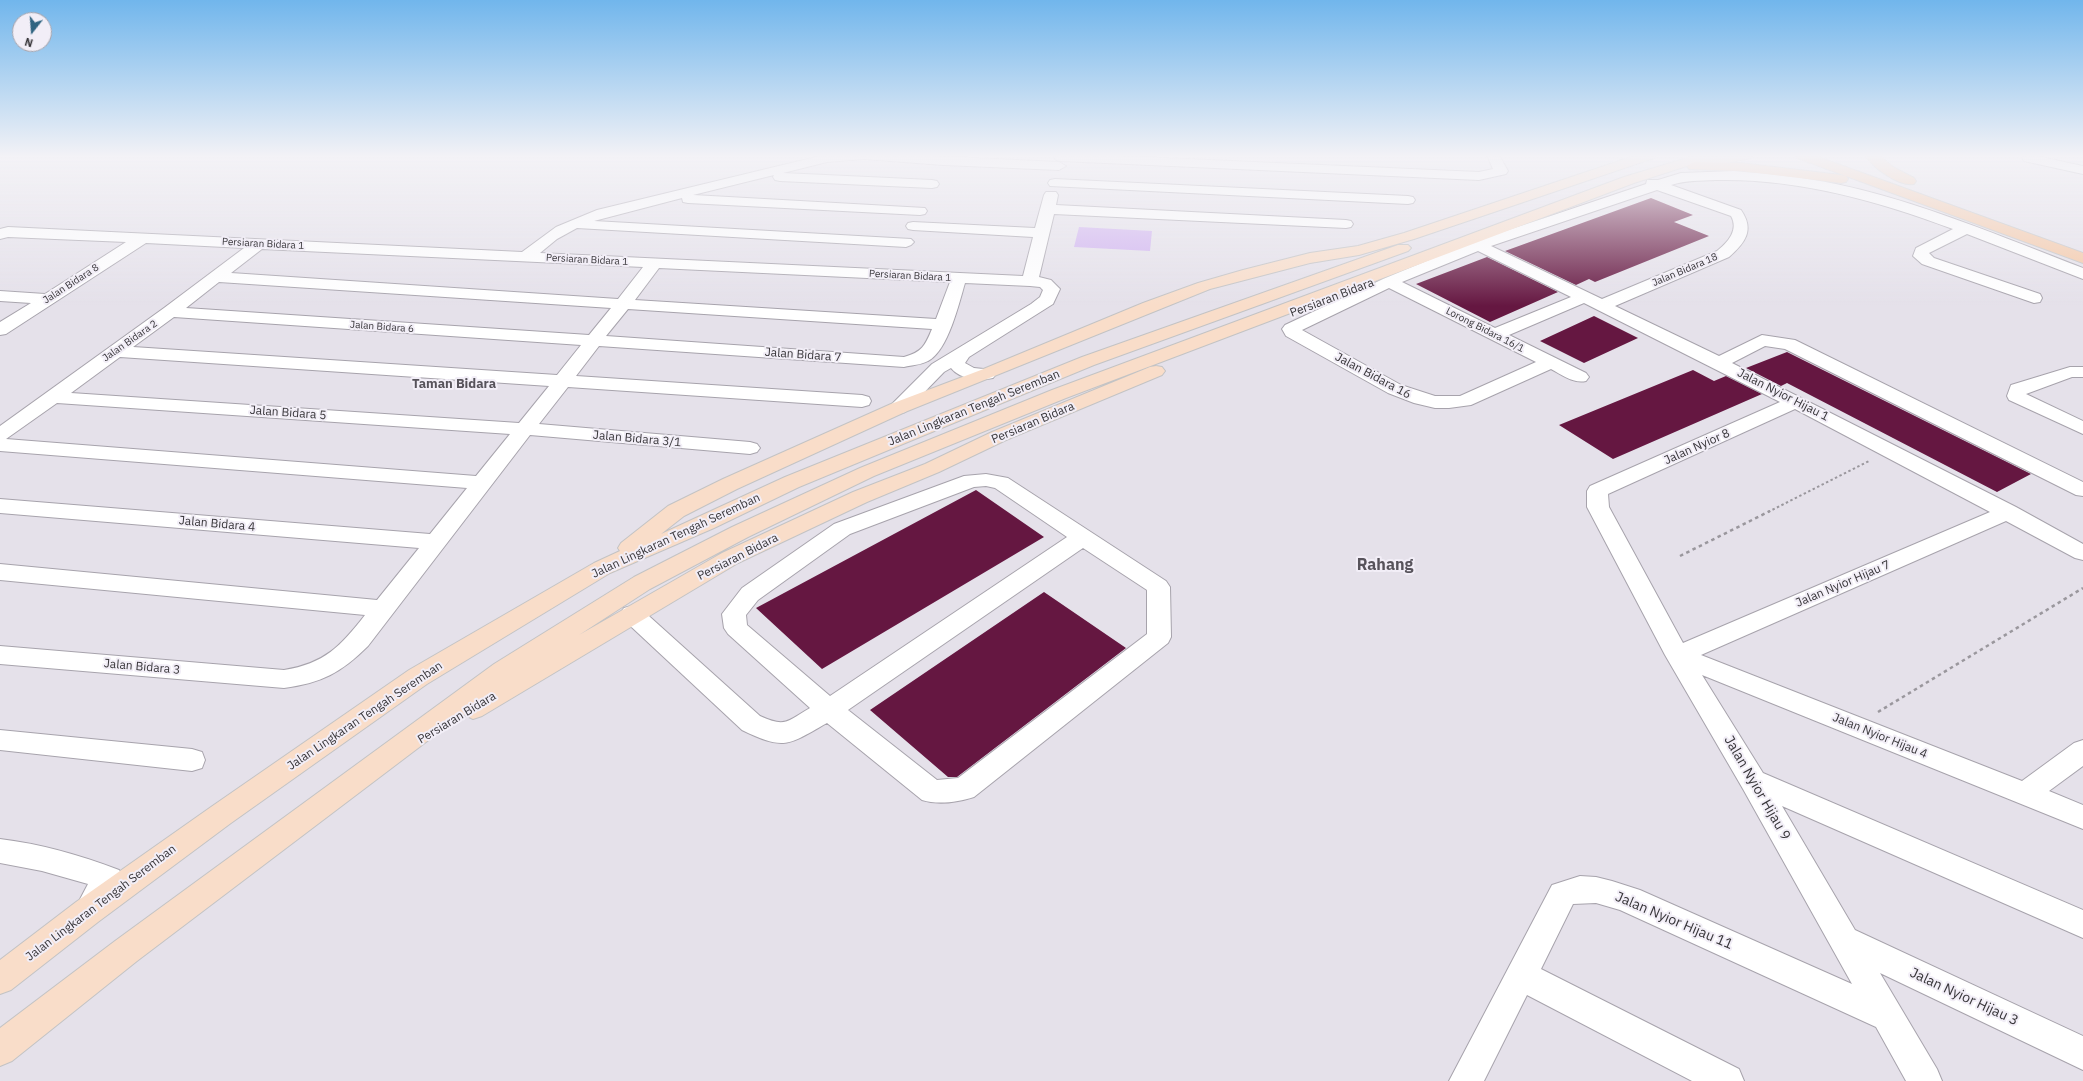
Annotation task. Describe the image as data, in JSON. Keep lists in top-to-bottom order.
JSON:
{
  "streets": {
    "main road": ["Persiaran Bidara", "Jalan Lingkaran Tengah Seremban"],
    "street": [
      "Persiaran Bidara 1",
      "Jalan Bidara 18",
      "Jalan Bidara 8",
      "Jalan Bidara 6",
      "Lorong Bidara 16/1",
      "Jalan Bidara 2",
      "Jalan Bidara 7",
      "Jalan Bidara 16",
      "Jalan Nyior Hijau 1",
      "Jalan Bidara 5",
      "Jalan Bidara 3/1",
      "Jalan Nyior 8",
      "Jalan Bidara 4",
      "Jalan Nyior Hijau 7",
      "Jalan Bidara 3",
      "Jalan Nyior Hijau 4",
      "Jalan Nyior Hijau 9",
      "Jalan Nyior Hijau 11",
      "Jalan Nyior Hijau 3"
    ]
  },
  "crossings": [
    ["Persiaran Bidara 1", "Jalan Bidara 8"],
    ["Persiaran Bidara 1", "Jalan Bidara 2"],
    ["Persiaran Bidara 1", "Jalan Bidara 7"],
    ["Persiaran Bidara 1", "Jalan Bidara 3"],
    ["Jalan Bidara 18", "Jalan Nyior Hijau 1"],
    ["Persiaran Bidara", "Jalan Lingkaran Tengah Seremban"],
    ["Jalan Bidara 6", "Jalan Bidara 2"],
    ["Jalan Bidara 6", "Jalan Bidara 7"],
    ["Jalan Bidara 6", "Jalan Bidara 3"],
    ["Lorong Bidara 16/1", "Jalan Bidara 16"],
    ["Jalan Bidara 2", "Jalan Bidara 5"],
    ["Jalan Bidara 7", "Jalan Bidara 3"],
    ["Jalan Nyior Hijau 1", "Jalan Nyior 8"],
    ["Jalan Nyior Hijau 1", "Jalan Nyior Hijau 7"],
    ["Jalan Bidara 5", "Jalan Bidara 3/1"],
    ["Jalan Bidara 5", "Jalan Bidara 3"],
    ["Jalan Bidara 3/1", "Jalan Bidara 3"],
    ["Jalan Nyior 8", "Jalan Nyior Hijau 9"],
    ["Jalan Bidara 4", "Jalan Bidara 3"],
    ["Jalan Nyior Hijau 7", "Jalan Nyior Hijau 4"],
    ["Jalan Nyior Hijau 7", "Jalan Nyior Hijau 9"],
    ["Jalan Nyior Hijau 4", "Jalan Nyior Hijau 9"],
    ["Jalan Nyior Hijau 9", "Jalan Nyior Hijau 11"],
    ["Jalan Nyior Hijau 9", "Jalan Nyior Hijau 3"]
  ],
  "districts": ["Taman Bidara", "Rahang"],
  "north": "bottom"
}
